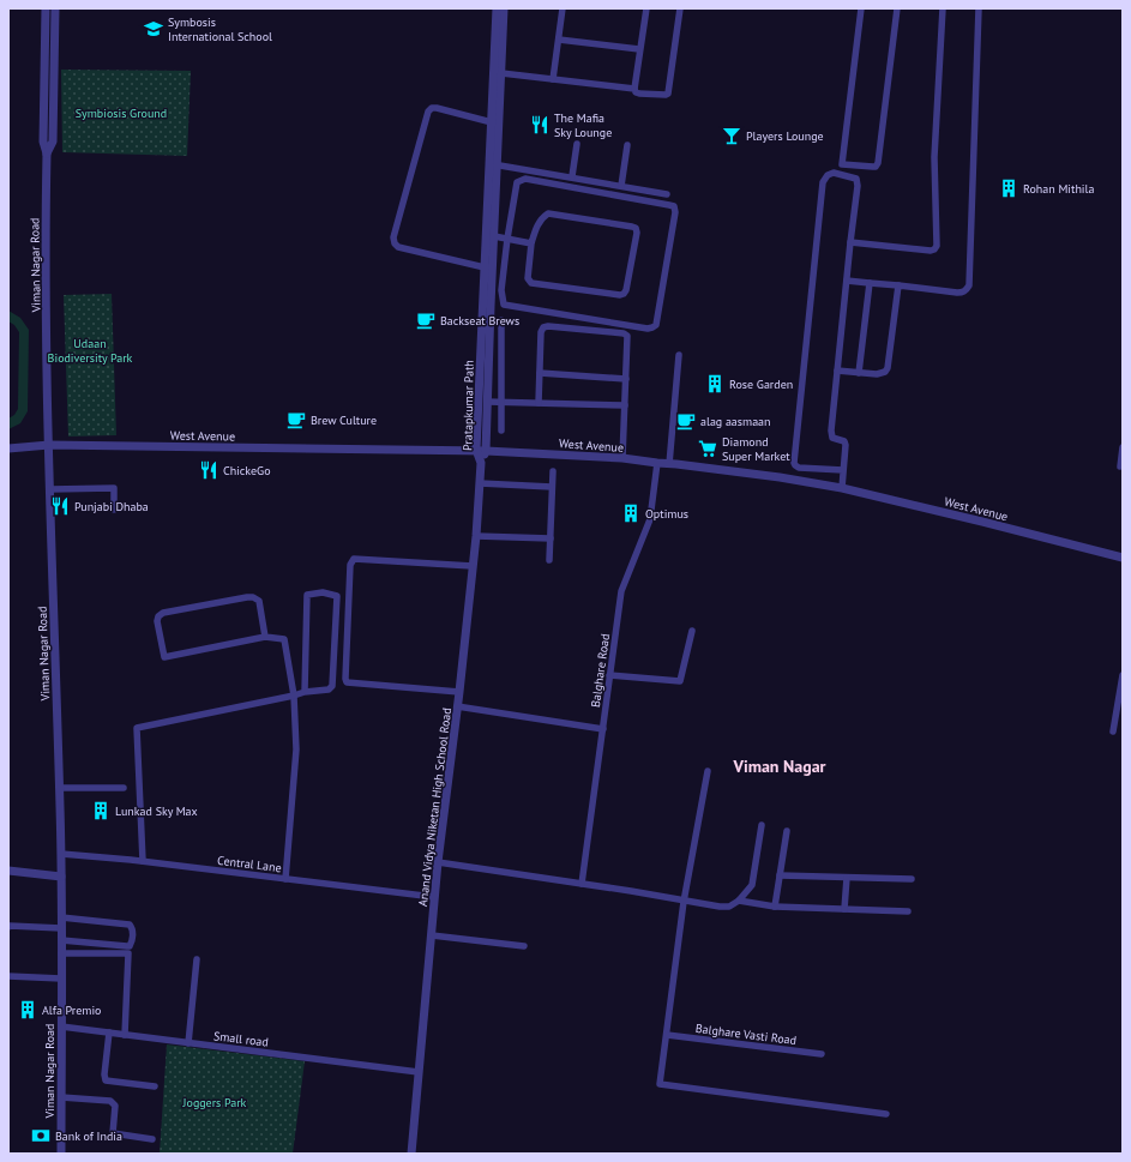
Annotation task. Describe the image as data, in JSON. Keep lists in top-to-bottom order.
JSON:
{
  "streets": {
    "street": [
      "Viman Nagar Road",
      "Pratapkumar Path",
      "West Avenue",
      "Balghare Road",
      "Anand Vidya Niketan High School Road",
      "Central Lane",
      "Balghare Vasti Road",
      "Small road"
    ]
  },
  "crossings": [
    ["Viman Nagar Road", "West Avenue"],
    ["Viman Nagar Road", "Central Lane"],
    ["Viman Nagar Road", "Small road"],
    ["Pratapkumar Path", "West Avenue"],
    ["Pratapkumar Path", "Anand Vidya Niketan High School Road"],
    ["West Avenue", "Balghare Road"],
    ["Anand Vidya Niketan High School Road", "Central Lane"],
    ["Anand Vidya Niketan High School Road", "Small road"]
  ],
  "districts": ["Viman Nagar"],
  "parks": ["Symbiosis Ground", "Udaan Biodiversity Park", "Joggers Park"],
  "places": {
    "school or university": ["Symbosis International School"],
    "restaurant": ["The Mafia Sky Lounge", "ChickeGo", "Punjabi Dhaba"],
    "bar": ["Players Lounge"],
    "building": [
      "Rohan Mithila",
      "Rose Garden",
      "Optimus",
      "Lunkad Sky Max",
      "Alfa Premio"
    ],
    "cafe": ["Backseat Brews", "Brew Culture", "alag aasmaan"],
    "supermarket": ["Diamond Super Market"],
    "bank": ["Bank of India"]
  }
}
